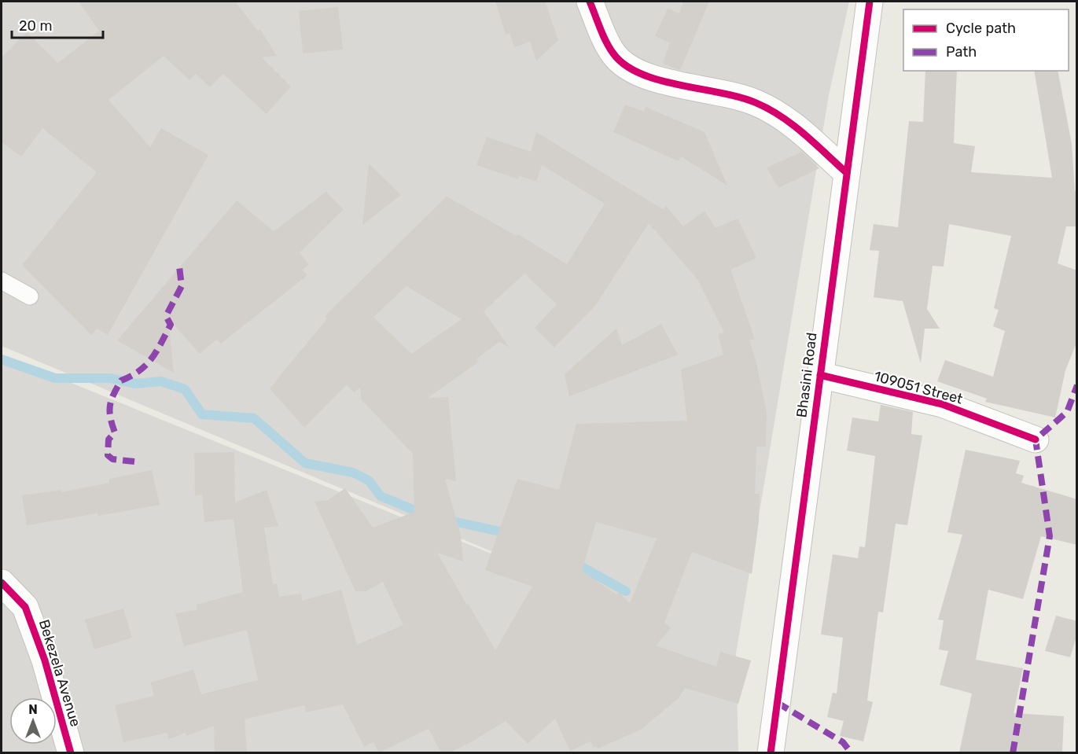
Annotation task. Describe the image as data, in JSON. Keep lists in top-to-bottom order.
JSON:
{
  "streets": {
    "street": ["Bhasini Road", "109051 Street", "Bekezela Avenue"]
  },
  "crossings": [
    ["Bhasini Road", "109051 Street"]
  ],
  "legend": ["Cycle path", "Path"],
  "scale_bar": "20 m",
  "north": "top"
}
